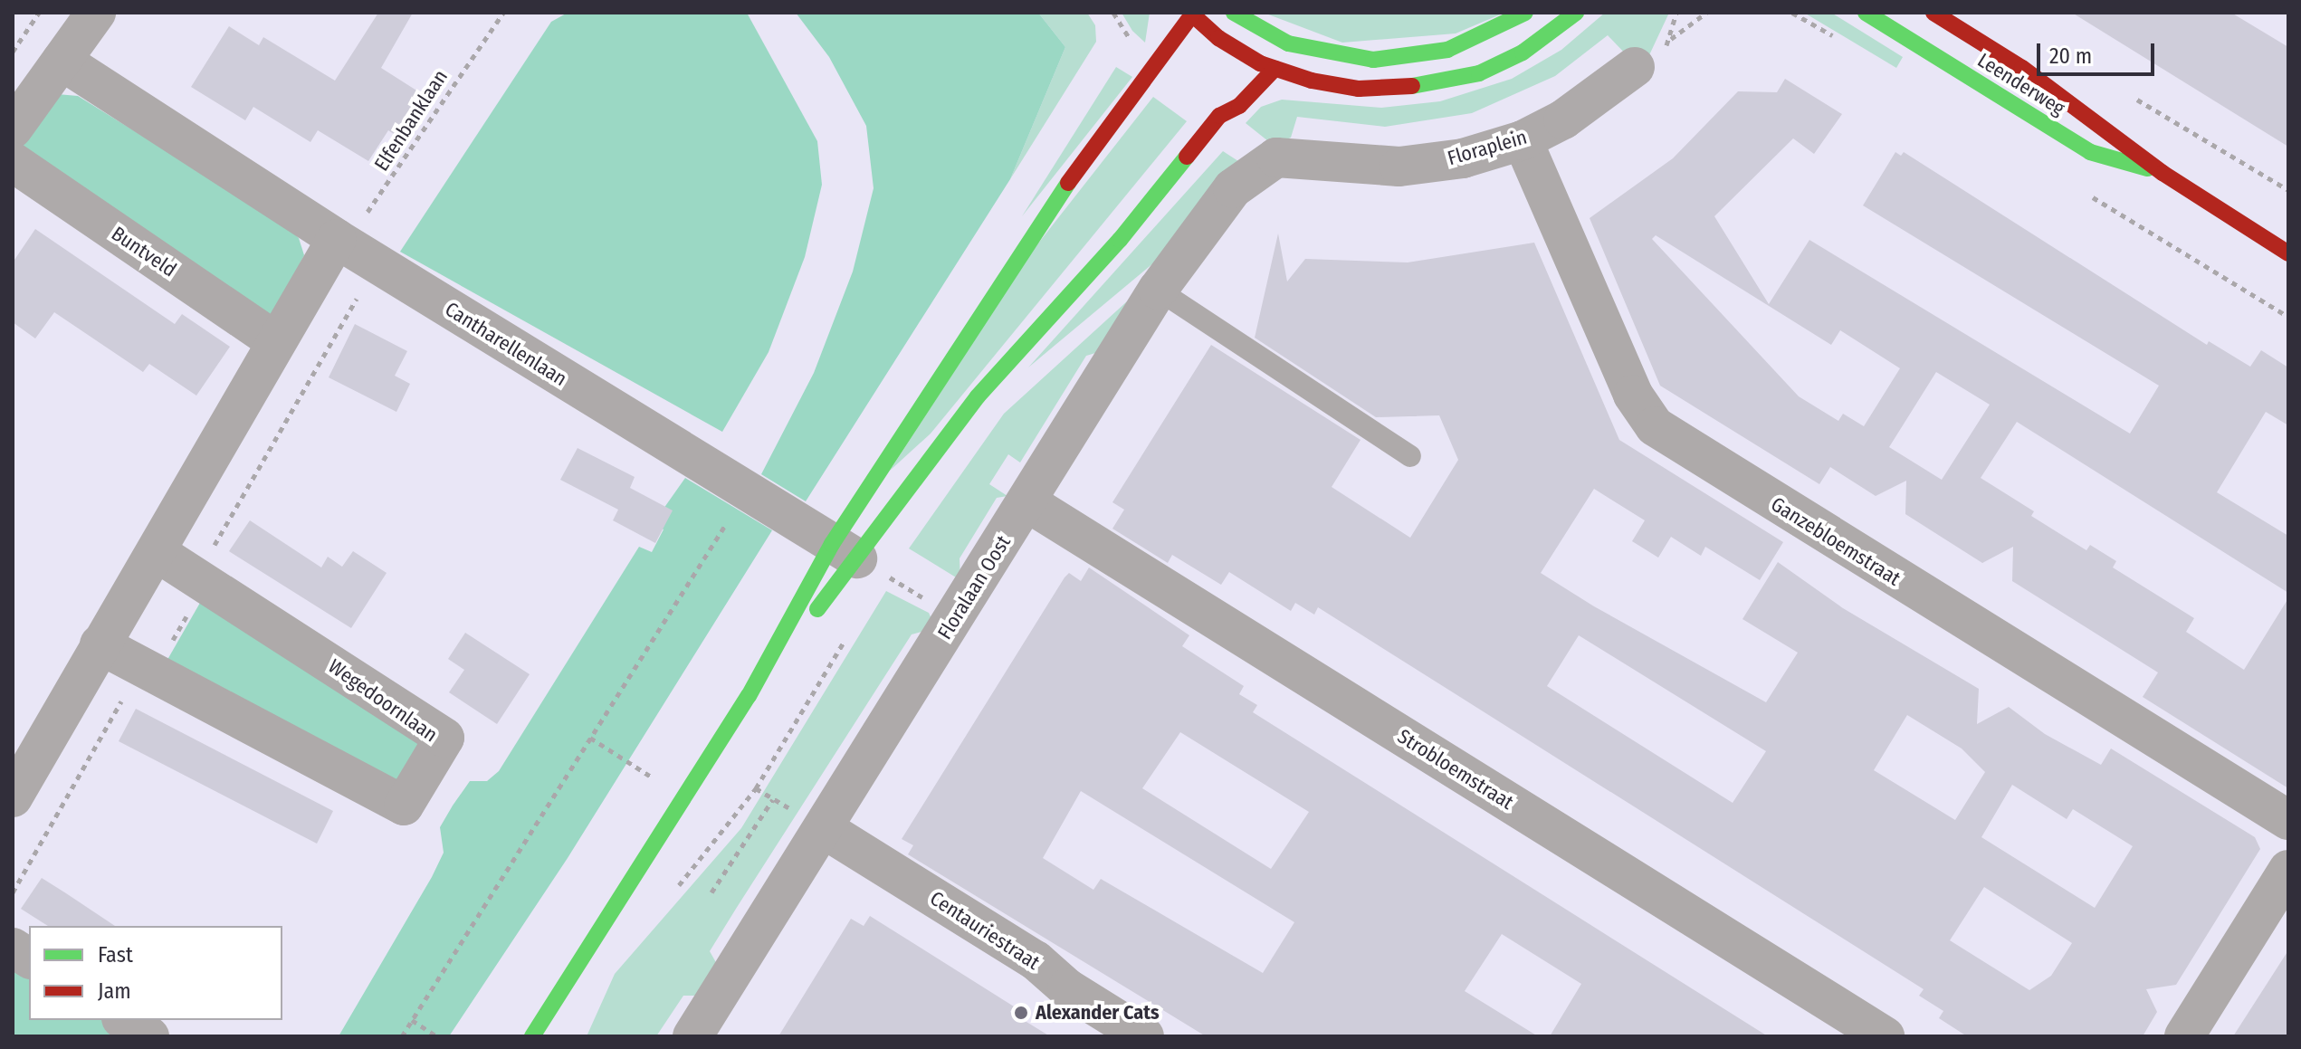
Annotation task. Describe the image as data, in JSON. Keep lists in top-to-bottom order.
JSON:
{
  "streets": {
    "main road": ["Leenderweg"],
    "street": [
      "Floraplein",
      "Buntveld",
      "Cantharellenlaan",
      "Ganzebloemstraat",
      "Floralaan Oost",
      "Wegedoornlaan",
      "Strobloemstraat",
      "Centauriestraat"
    ],
    "path": ["Elfenbanklaan"]
  },
  "crossings": [
    ["Elfenbanklaan", "Cantharellenlaan"],
    ["Floraplein", "Ganzebloemstraat"],
    ["Floraplein", "Floralaan Oost"],
    ["Floralaan Oost", "Strobloemstraat"],
    ["Floralaan Oost", "Centauriestraat"]
  ],
  "places": ["Alexander Cats"],
  "legend": ["Fast", "Jam"],
  "scale_bar": "20 m"
}
